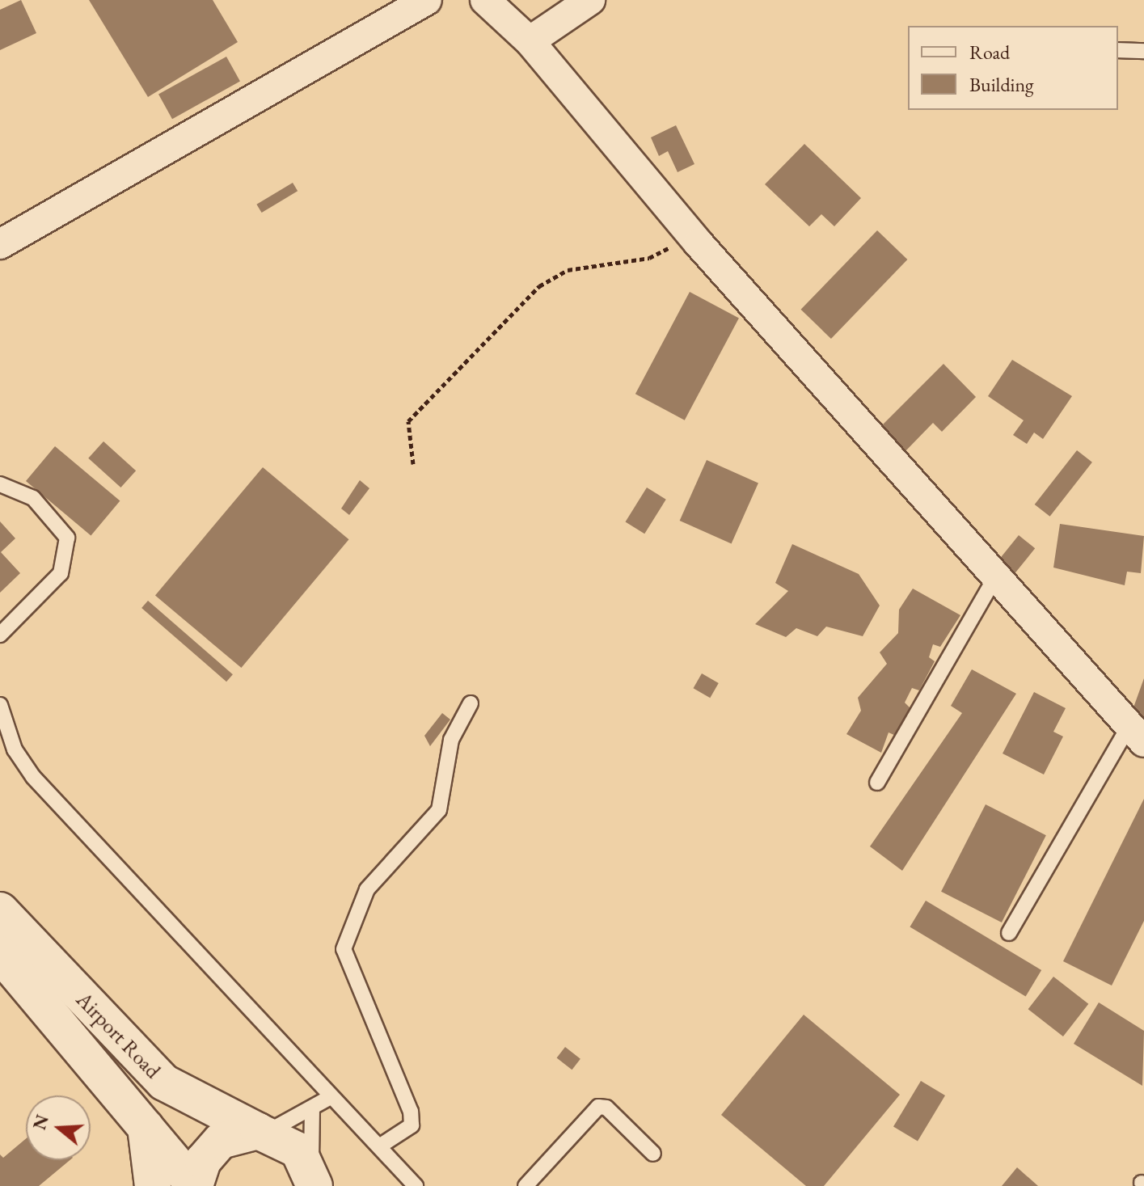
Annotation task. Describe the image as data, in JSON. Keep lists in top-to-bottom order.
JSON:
{
  "streets": {
    "main road": ["Airport Road"]
  },
  "legend": ["Road", "Building"],
  "north": "left"
}
